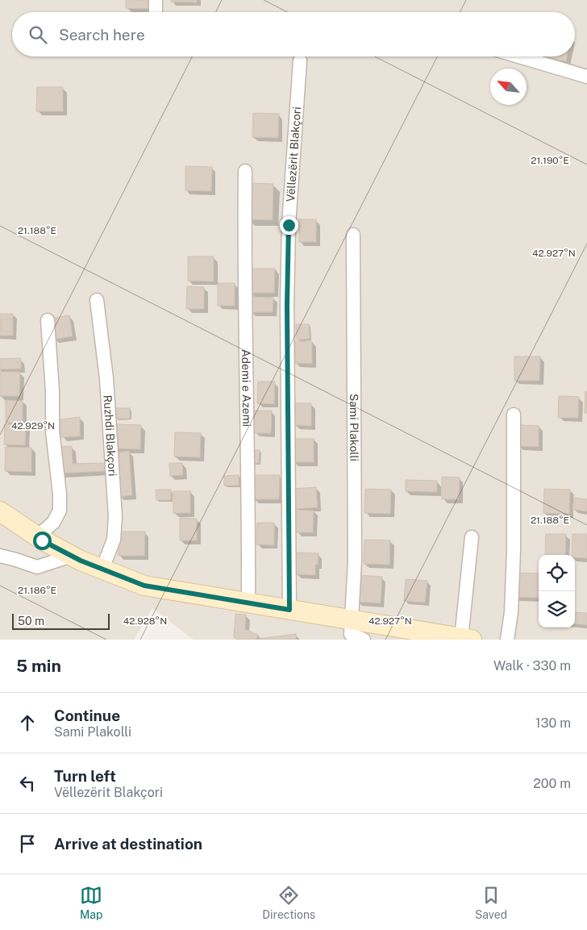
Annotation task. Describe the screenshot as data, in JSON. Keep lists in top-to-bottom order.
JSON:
{
  "streets": {
    "street": [
      "Vëllezërit Blakçori",
      "Ademi e Azemi",
      "Sami Plakolli",
      "Ruzhdi Blakçori"
    ]
  },
  "scale_bar": "50 m",
  "north": "top left",
  "page": {
    "search": "Search here",
    "scale": "50 m",
    "heading": ["5 min", "Walk · 330 m"],
    "list": [
      ["Continue", "Sami Plakolli", "130 m"],
      ["Turn left", "Vëllezërit Blakçori", "200 m"],
      "Arrive at destination"
    ],
    "nav": ["Map", "Directions", "Saved"]
  },
  "coordinates": [
    "21.190°E",
    "21.188°E",
    "42.927°N",
    "42.929°N",
    "21.186°E",
    "42.928°N"
  ]
}
